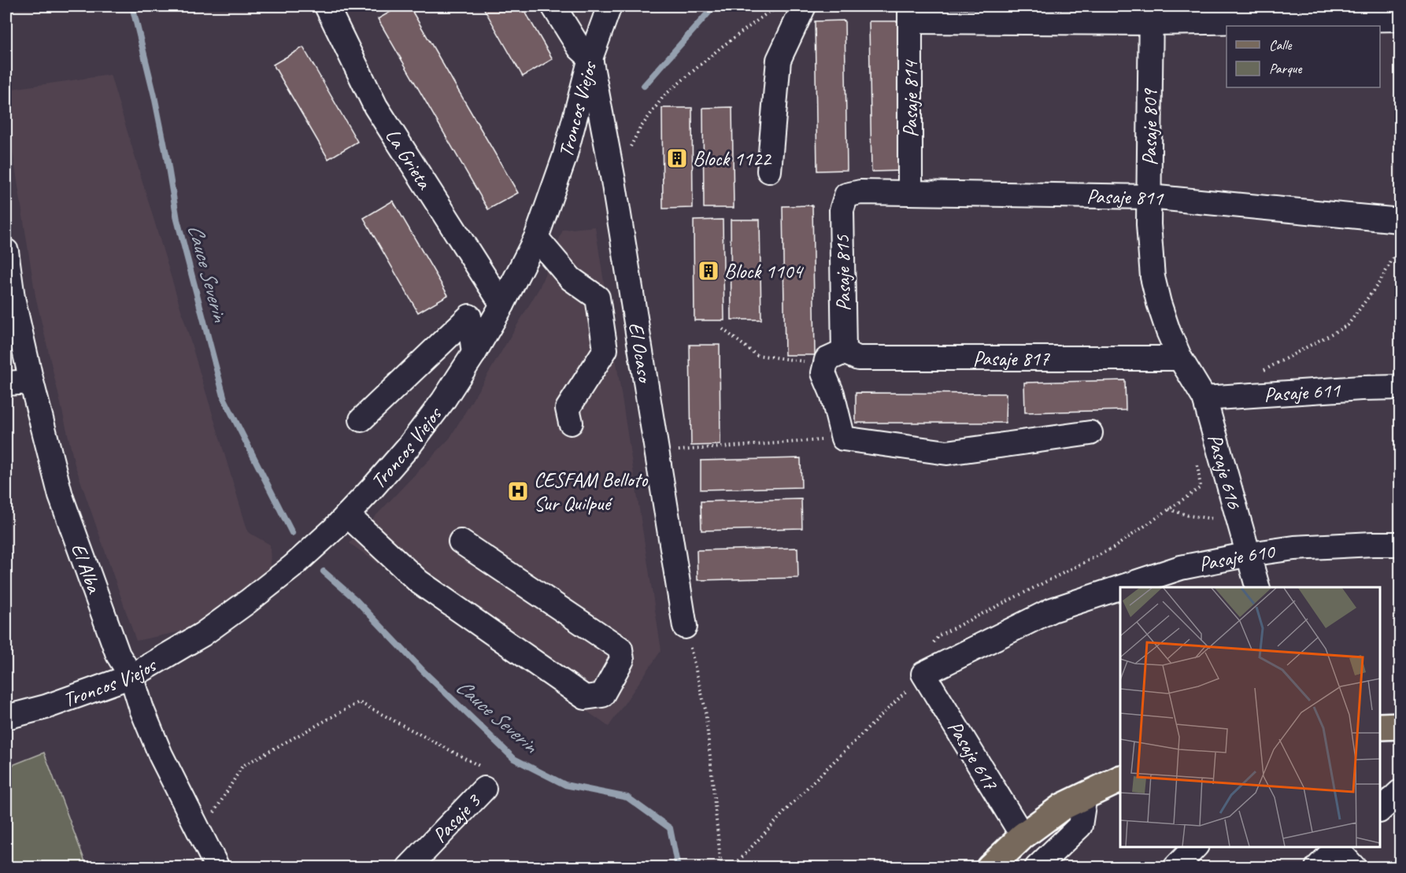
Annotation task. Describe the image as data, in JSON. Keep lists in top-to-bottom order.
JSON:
{
  "streets": {
    "street": [
      "Pasaje 814",
      "Troncos Viejos",
      "Pasaje 809",
      "La Grieta",
      "Pasaje 811",
      "Pasaje 815",
      "El Ocaso",
      "Pasaje 817",
      "Pasaje 611",
      "Pasaje 616",
      "Pasaje 610",
      "El Alba",
      "Pasaje 617",
      "Pasaje 3"
    ]
  },
  "crossings": [
    ["Pasaje 814", "Pasaje 811"],
    ["Troncos Viejos", "La Grieta"],
    ["Troncos Viejos", "El Ocaso"],
    ["Troncos Viejos", "El Alba"],
    ["Pasaje 809", "Pasaje 811"],
    ["Pasaje 809", "Pasaje 817"],
    ["Pasaje 809", "Pasaje 616"],
    ["Pasaje 811", "Pasaje 815"],
    ["Pasaje 815", "Pasaje 817"],
    ["Pasaje 817", "Pasaje 616"],
    ["Pasaje 611", "Pasaje 616"],
    ["Pasaje 616", "Pasaje 610"],
    ["Pasaje 610", "Pasaje 617"]
  ],
  "water": ["Cauce Severin"],
  "places": {
    "building": ["Block 1122", "Block 1104"],
    "hospital": ["CESFAM Belloto Sur Quilpué"]
  },
  "legend": ["Calle", "Parque"]
}
